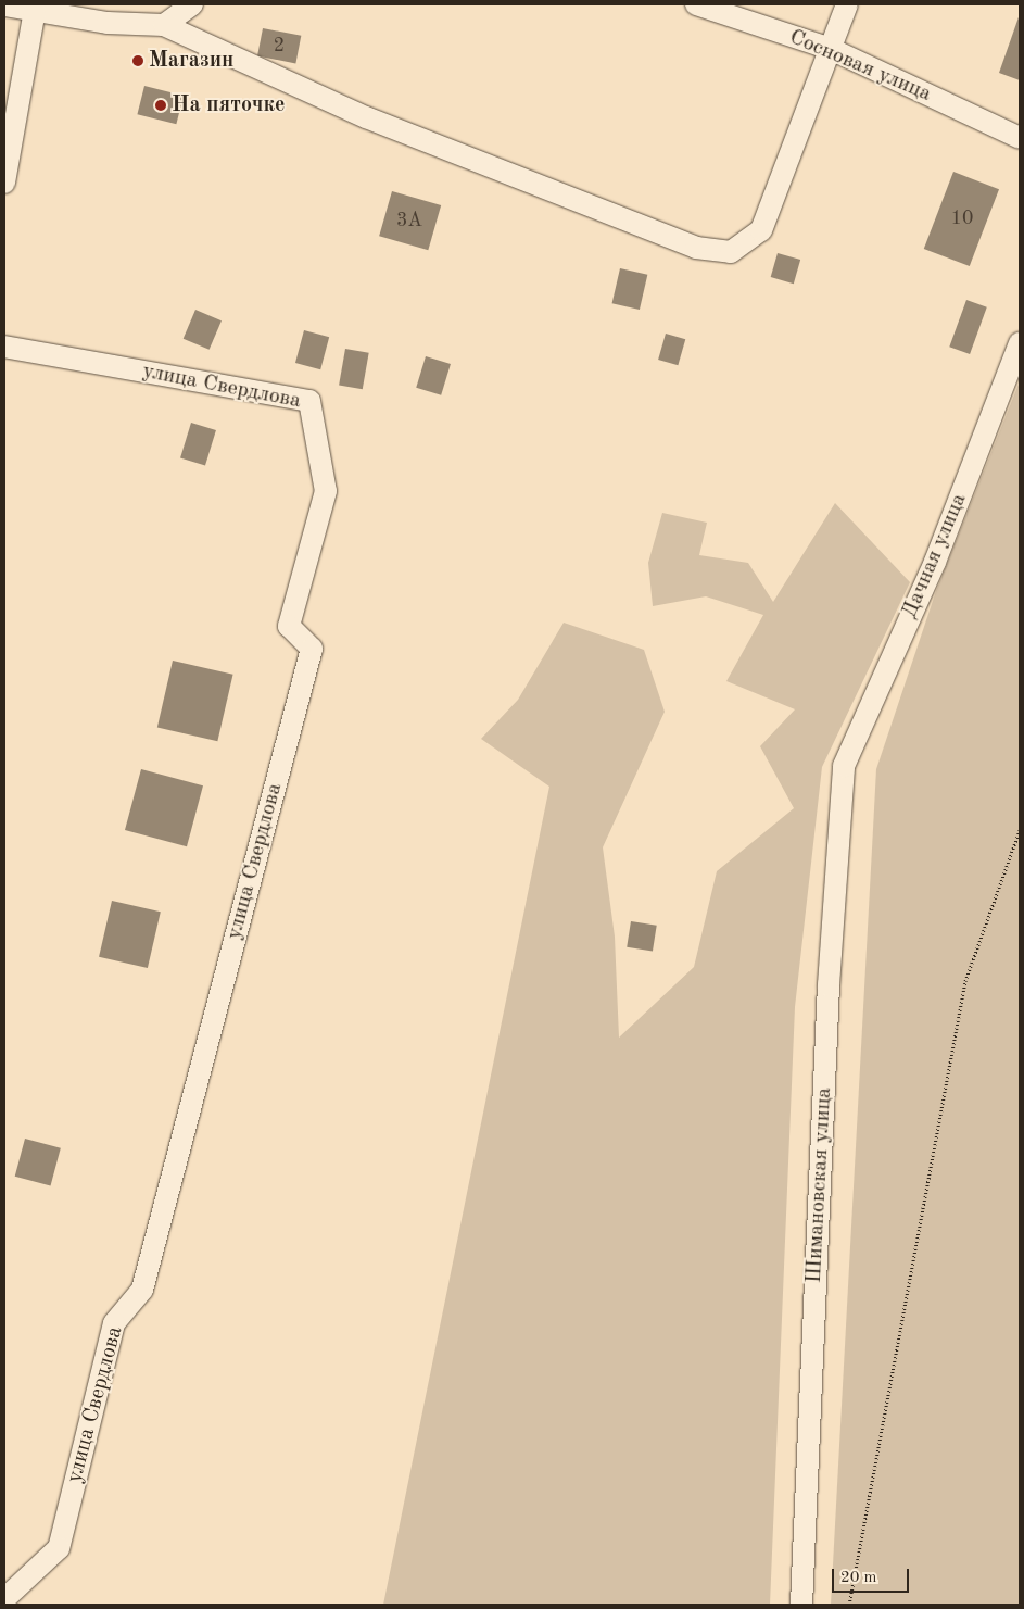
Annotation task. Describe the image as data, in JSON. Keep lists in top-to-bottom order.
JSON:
{
  "streets": {
    "street": [
      "Сосновая улица",
      "улица Свердлова",
      "Дачная улица",
      "Шимановская улица"
    ]
  },
  "crossings": [
    ["Дачная улица", "Шимановская улица"]
  ],
  "places": ["Магазин", "На пяточке"],
  "house_numbers": ["2", "10", "3А"],
  "scale_bar": "20 m"
}
